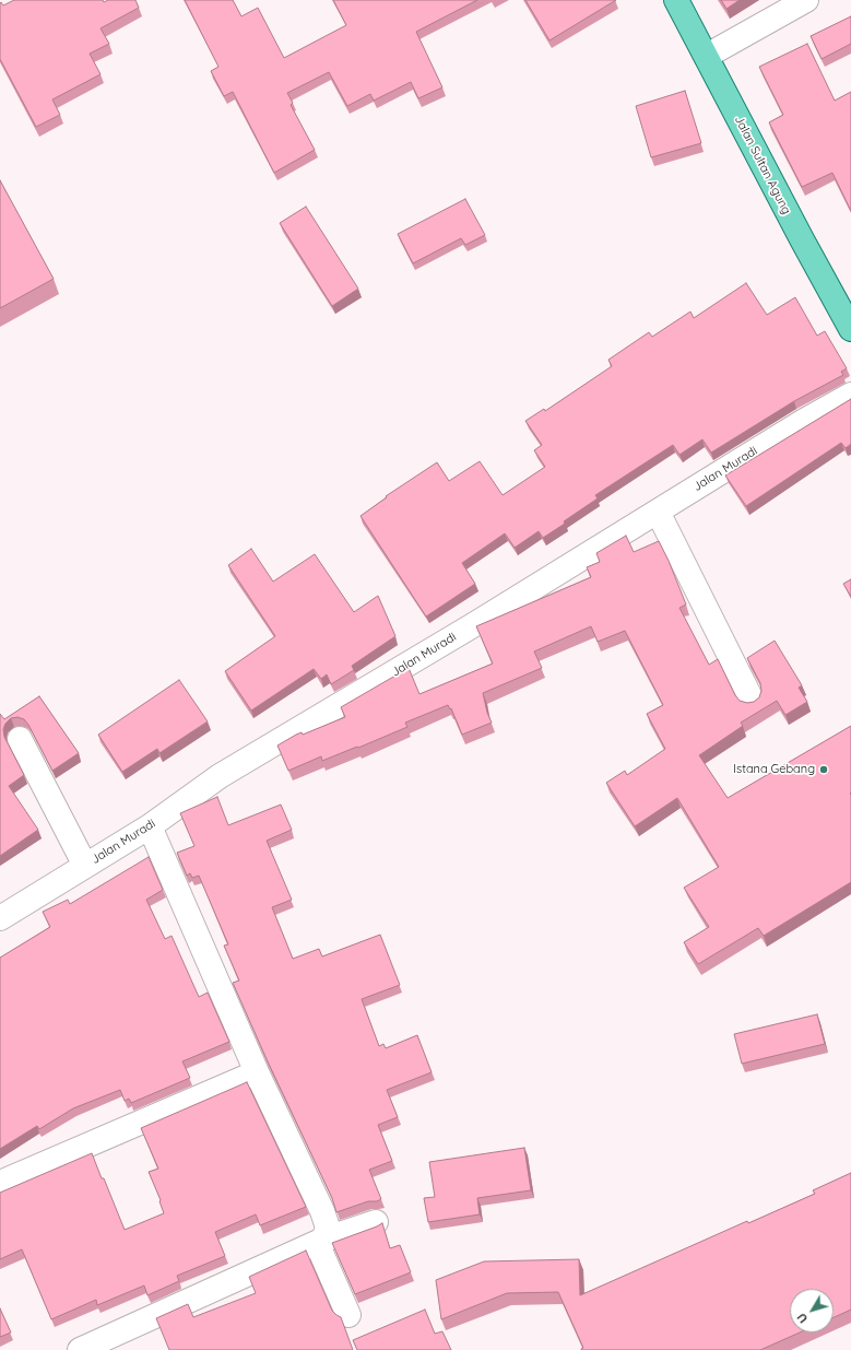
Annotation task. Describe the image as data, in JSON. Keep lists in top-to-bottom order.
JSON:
{
  "streets": {
    "main road": ["Jalan Sultan Agung"],
    "street": ["Jalan Muradi"]
  },
  "places": ["Istana Gebang"],
  "north": "bottom left"
}
